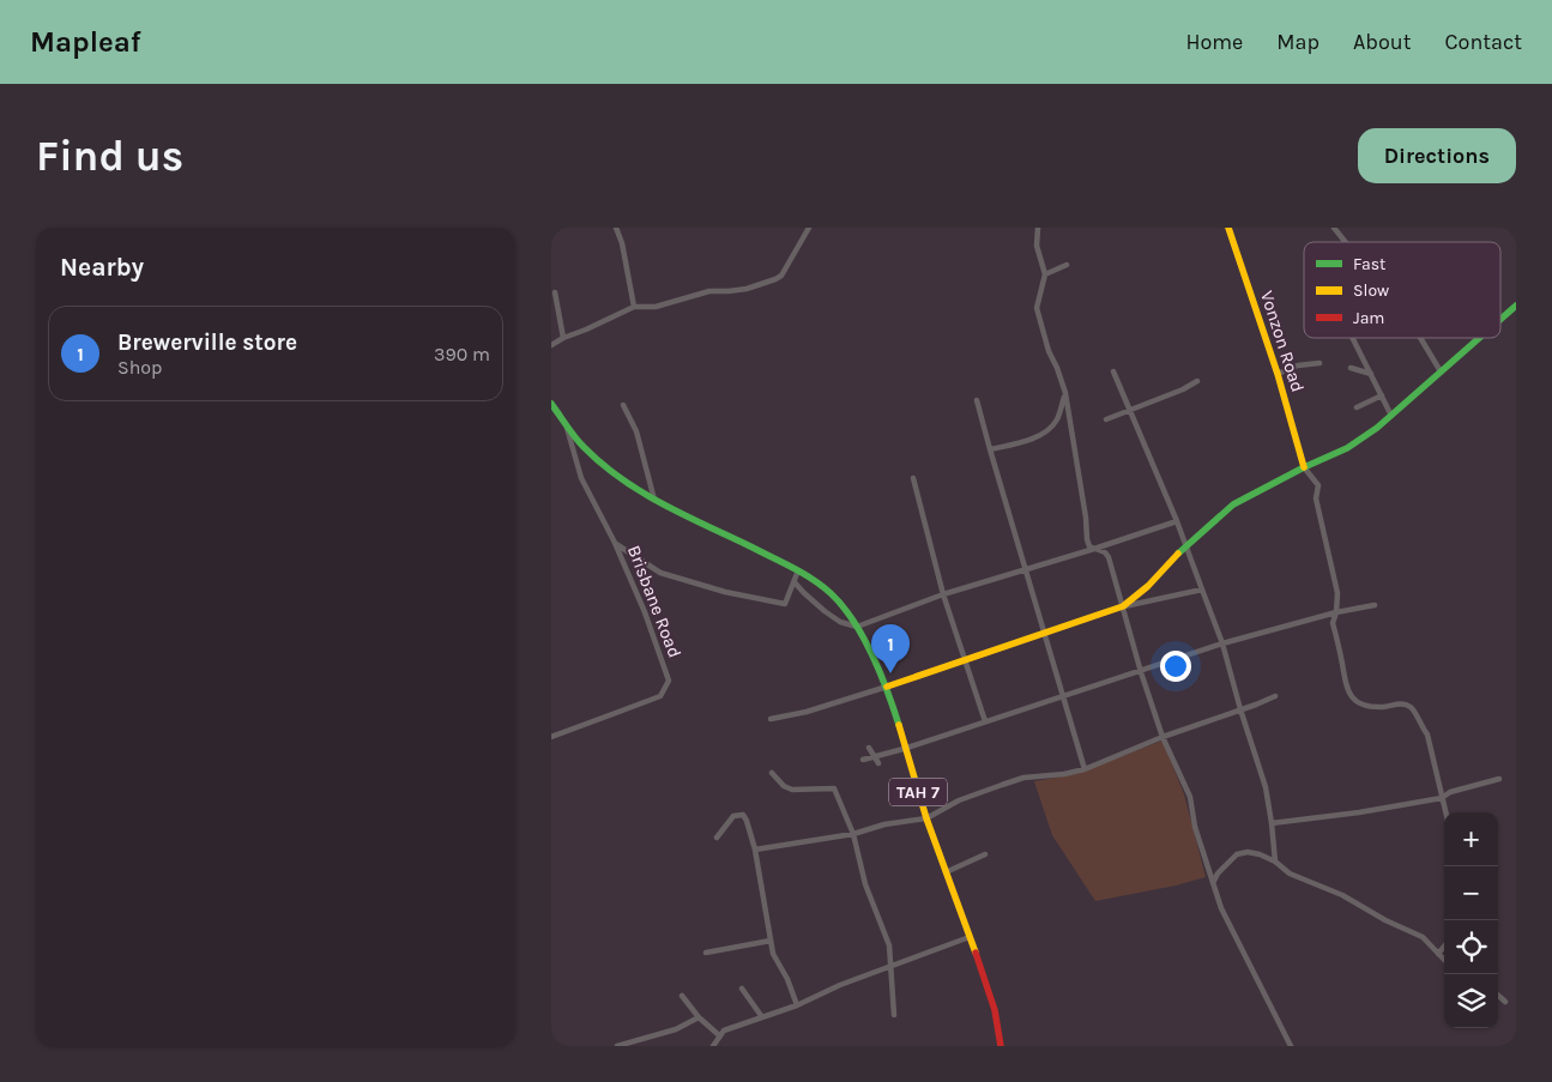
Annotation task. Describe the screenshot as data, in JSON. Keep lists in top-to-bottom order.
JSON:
{
  "streets": {
    "main road": ["Vonzon Road", "TAH 7"],
    "street": ["Brisbane Road"]
  },
  "crossings": [
    ["Brisbane Road", "TAH 7"]
  ],
  "legend": ["Fast", "Slow", "Jam"],
  "page": {
    "header": "Mapleaf",
    "nav": [
      "Home",
      "Map",
      "About",
      "Contact"
    ],
    "buttons": "Directions",
    "title": "Find us",
    "heading": "Nearby",
    "list": [
      {
        "mark": "1",
        "name": "Brewerville store",
        "note": "Shop",
        "value": "390 m"
      }
    ],
    "pins": "1",
    "map_buttons": ["+", "−"]
  }
}
